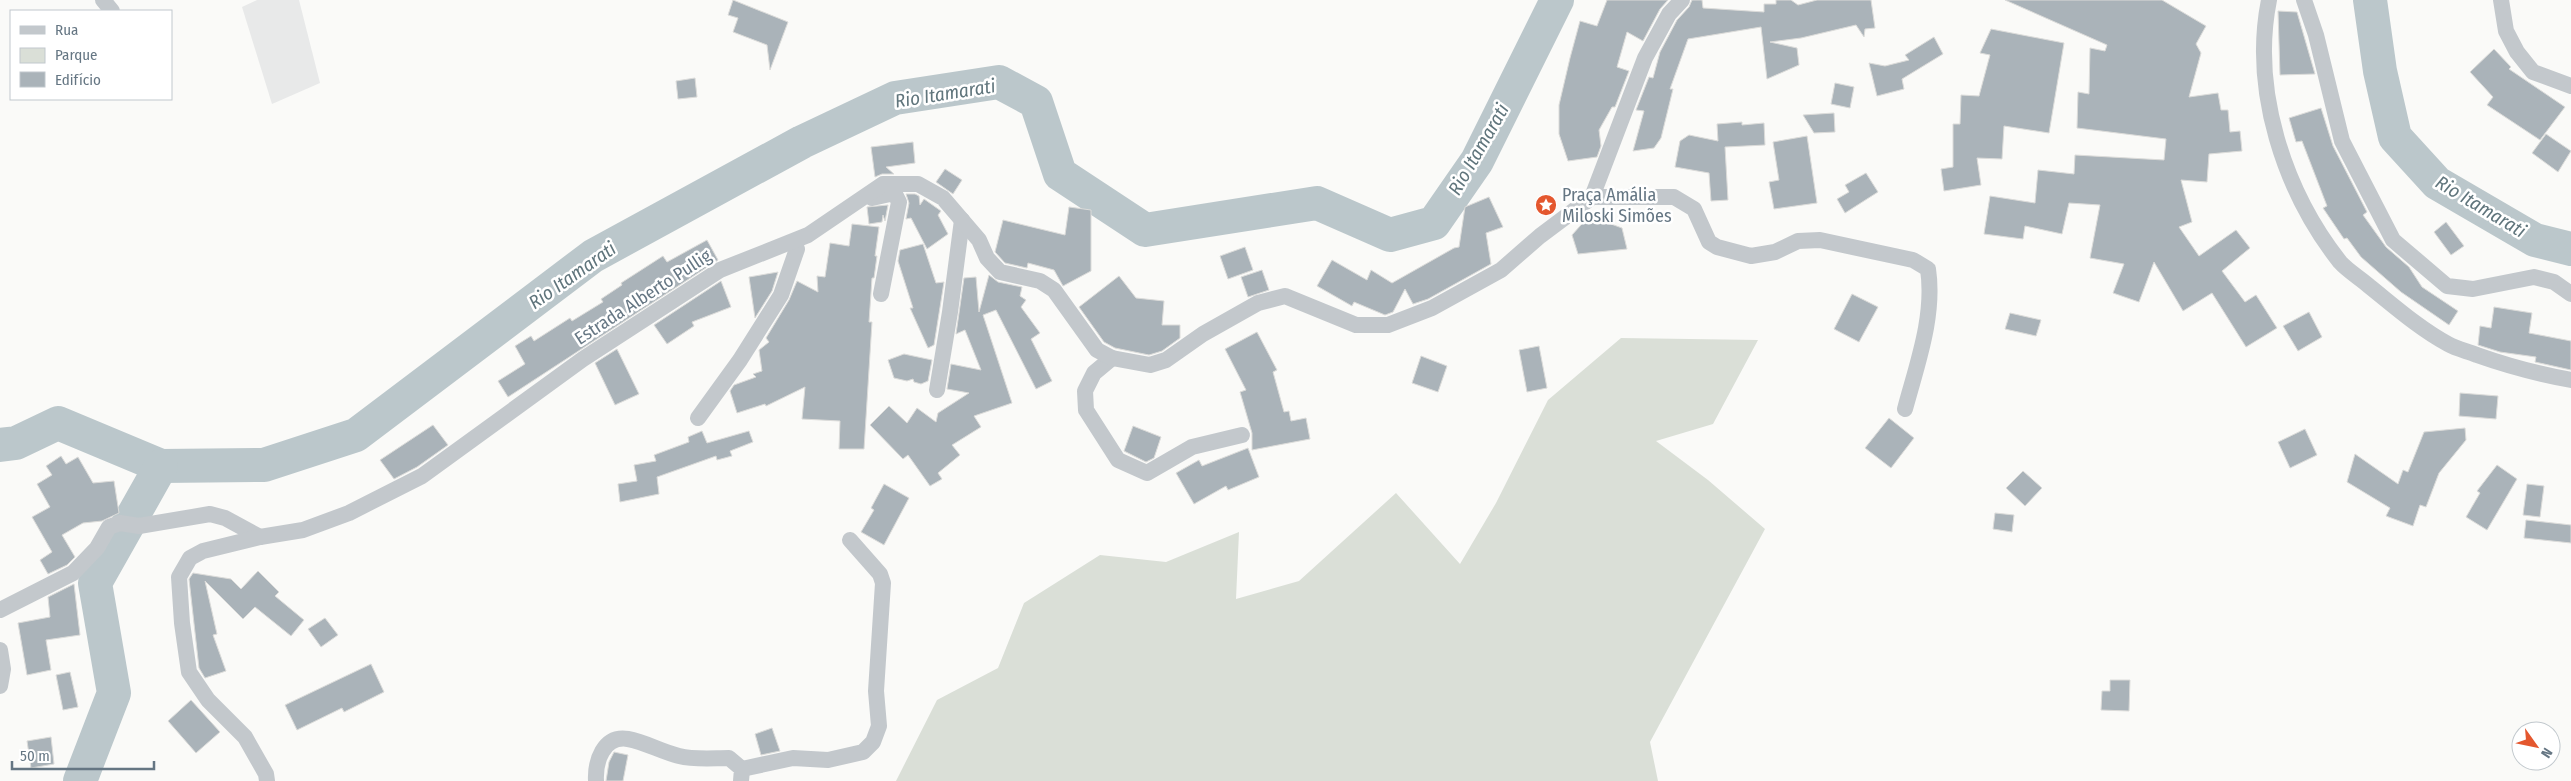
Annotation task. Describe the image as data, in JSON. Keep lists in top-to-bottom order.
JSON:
{
  "streets": {
    "street": ["Estrada Alberto Pullig"]
  },
  "water": ["Rio Itamarati"],
  "places": {
    "place": ["Praça Amália Miloski Simões"]
  },
  "legend": ["Rua", "Parque", "Edifício"],
  "scale_bar": "50 m",
  "north": "bottom right"
}
